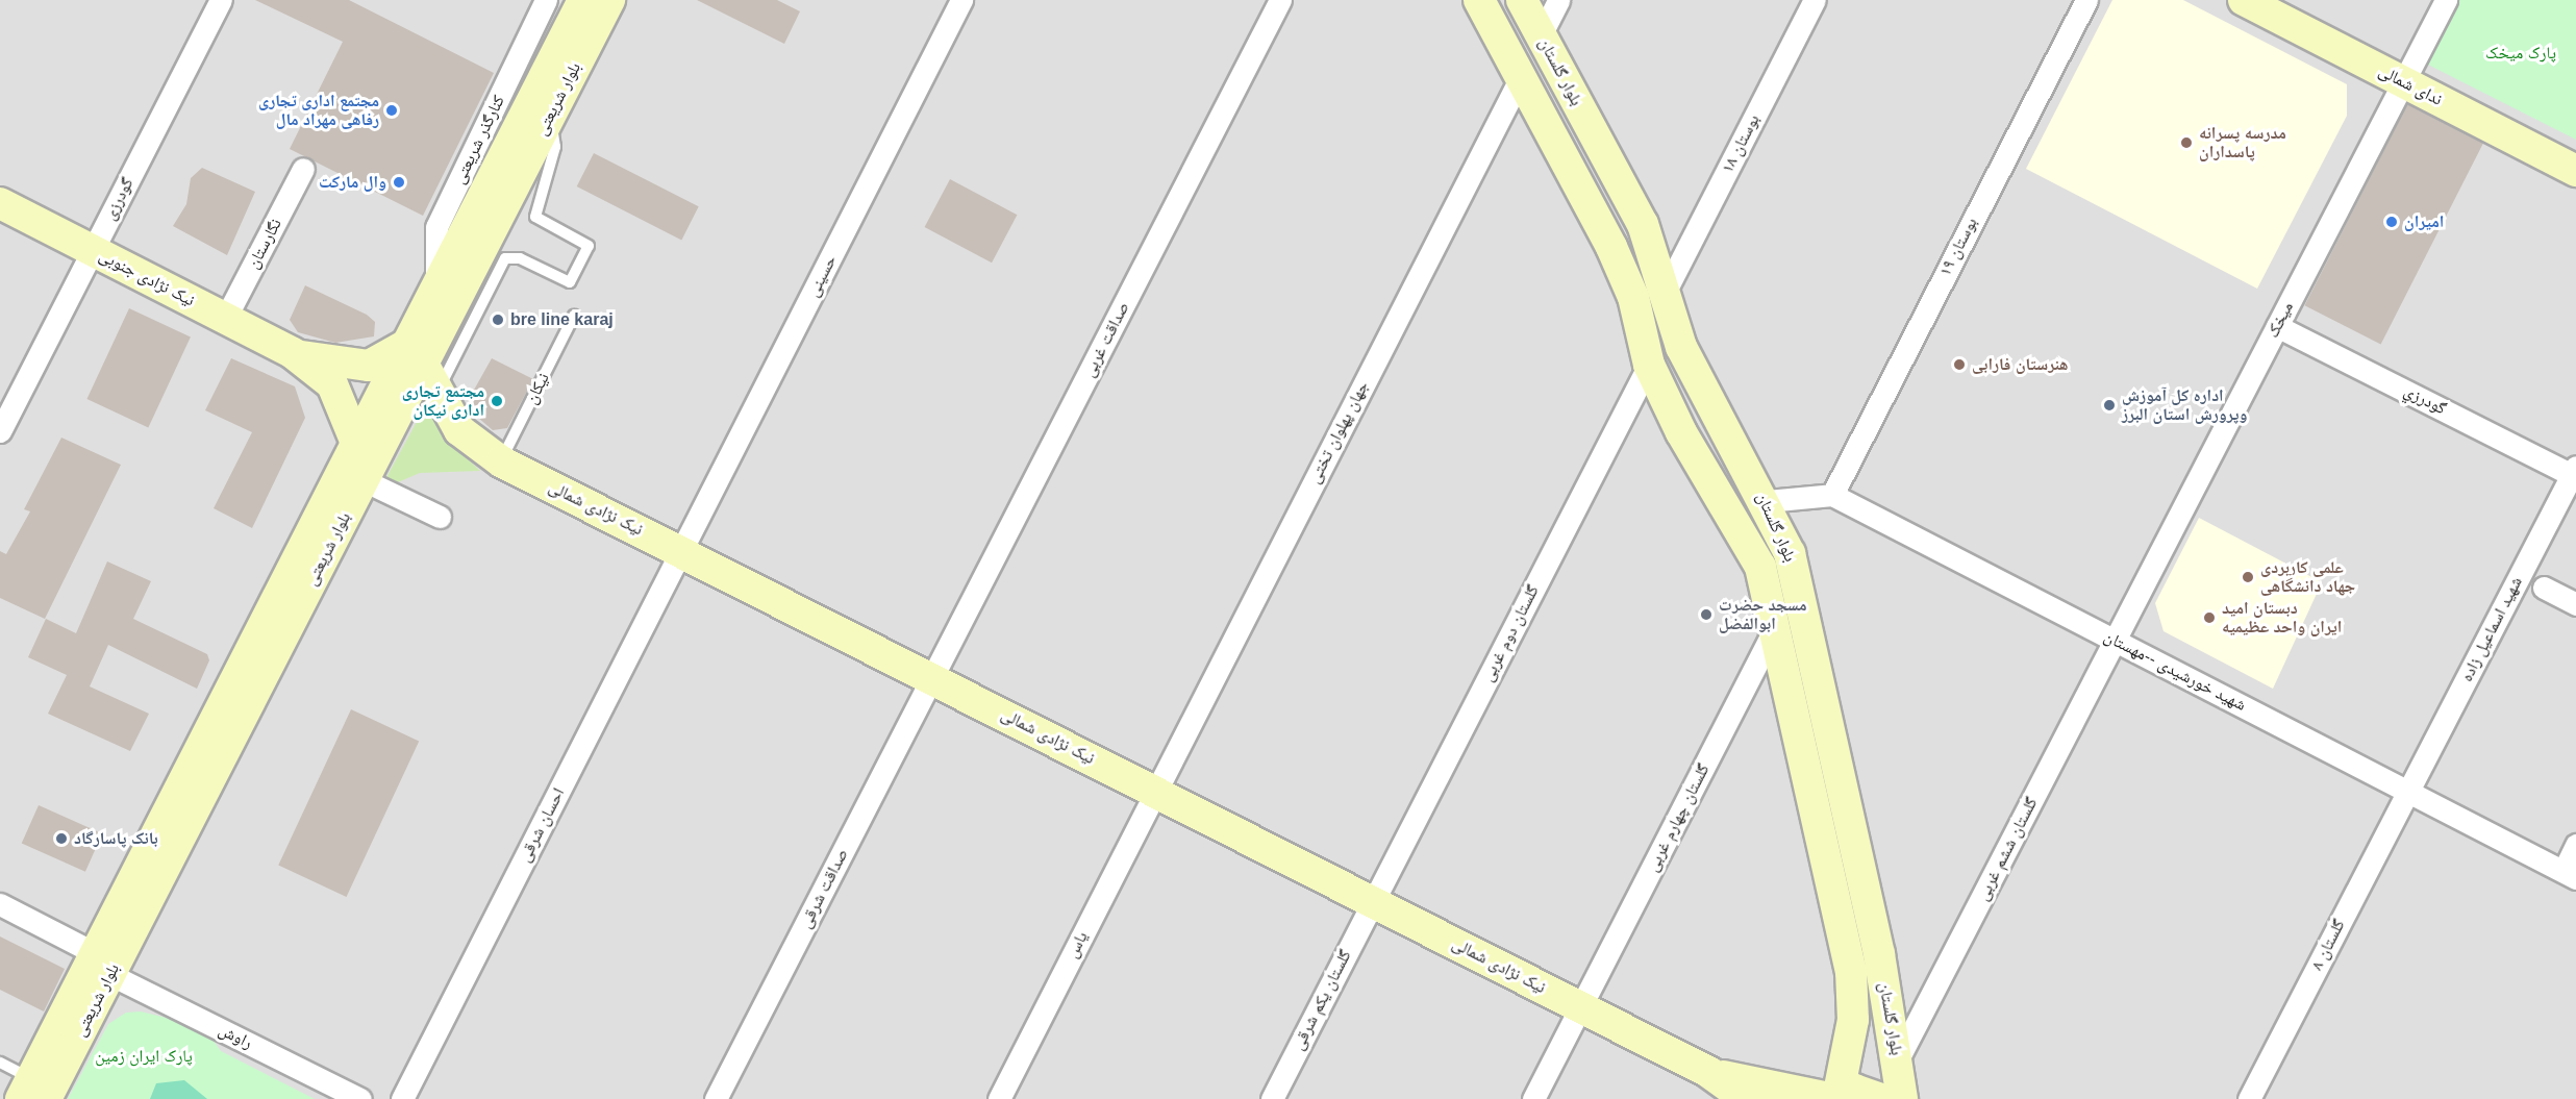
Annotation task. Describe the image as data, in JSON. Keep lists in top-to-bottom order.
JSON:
{
  "streets": {
    "main road": [
      "بلوار گلستان",
      "ندای شمالی",
      "بلوار شریعتی",
      "نیک نژادی جنوبی",
      "نیک نژادی شمالی"
    ],
    "street": [
      "کنارگذر شریعتی",
      "بوستان ۱۸",
      "گودرزی",
      "نگارستان",
      "بوستان ۱۹",
      "حسینی",
      "میخک",
      "صداقت غربی",
      "گودرزي",
      "جهان پهلوان تختی",
      "شهید اسماعیل زاده",
      "گلستان دوم غربی",
      "شهید خورشیدی --مهستان",
      "گلستان چهارم غربی",
      "احسان شرقی",
      "گلستان ششم غربی",
      "صداقت شرقی",
      "یاس",
      "گلستان ۸",
      "گلستان یکم شرقی",
      "راوش"
    ],
    "lane": ["نیکان"]
  },
  "crossings": [
    ["بلوار گلستان", "بوستان ۱۸"],
    ["بلوار گلستان", "جهان پهلوان تختی"],
    ["بلوار گلستان", "گلستان دوم غربی"],
    ["بلوار گلستان", "گلستان چهارم غربی"],
    ["بلوار گلستان", "گلستان ششم غربی"],
    ["ندای شمالی", "میخک"],
    ["بلوار شریعتی", "کنارگذر شریعتی"],
    ["بلوار شریعتی", "نیک نژادی شمالی"],
    ["بلوار شریعتی", "راوش"],
    ["گودرزی", "نیک نژادی جنوبی"],
    ["نگارستان", "نیک نژادی جنوبی"],
    ["بوستان ۱۹", "شهید خورشیدی --مهستان"],
    ["حسینی", "نیک نژادی شمالی"],
    ["حسینی", "احسان شرقی"],
    ["میخک", "گودرزي"],
    ["میخک", "شهید خورشیدی --مهستان"],
    ["میخک", "گلستان ششم غربی"],
    ["صداقت غربی", "نیک نژادی شمالی"],
    ["صداقت غربی", "صداقت شرقی"],
    ["نیکان", "نیک نژادی شمالی"],
    ["گودرزي", "شهید اسماعیل زاده"],
    ["جهان پهلوان تختی", "نیک نژادی شمالی"],
    ["جهان پهلوان تختی", "یاس"],
    ["نیک نژادی شمالی", "گلستان دوم غربی"],
    ["نیک نژادی شمالی", "گلستان چهارم غربی"],
    ["نیک نژادی شمالی", "احسان شرقی"],
    ["نیک نژادی شمالی", "صداقت شرقی"],
    ["نیک نژادی شمالی", "یاس"],
    ["نیک نژادی شمالی", "گلستان یکم شرقی"],
    ["شهید اسماعیل زاده", "شهید خورشیدی --مهستان"],
    ["شهید اسماعیل زاده", "گلستان ۸"],
    ["گلستان دوم غربی", "گلستان یکم شرقی"],
    ["شهید خورشیدی --مهستان", "گلستان ششم غربی"],
    ["شهید خورشیدی --مهستان", "گلستان ۸"]
  ],
  "parks": ["پارک میخک", "پارک ایران زمین"],
  "places": [
    "مجتمع اداری تجاری رفاهی مهراد مال",
    "مدرسه پسرانه پاسداران",
    "وال مارکت",
    "امیران",
    "bre line karaj",
    "هنرستان فارابی",
    "مجتمع تجاری اداری نیکان",
    "اداره کل آموزش وپرورش استان البرز",
    "علمی کاربردی جهاد دانشگاهی",
    "مسجد حضرت ابوالفضل",
    "دبستان امید ایران واحد عظیمیه",
    "بانک پاسارگاد"
  ]
}
